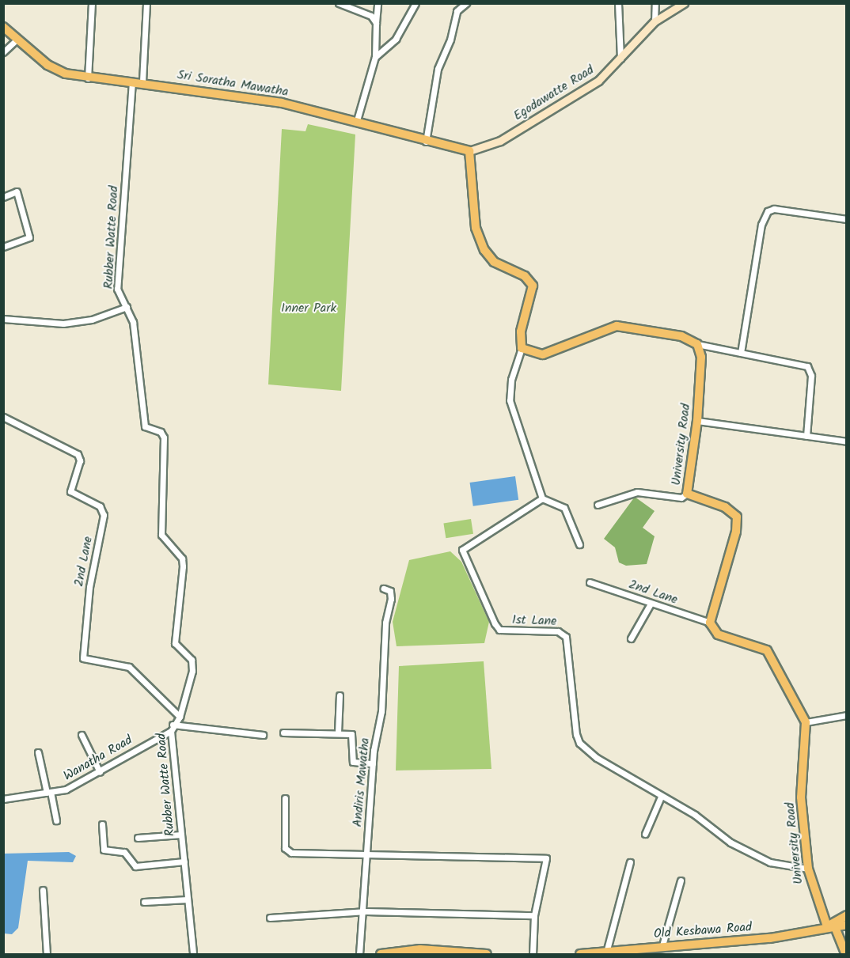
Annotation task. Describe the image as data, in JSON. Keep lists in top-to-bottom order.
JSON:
{
  "streets": {
    "main road": ["Sri Soratha Mawatha", "University Road", "Old Kesbawa Road"],
    "street": [
      "Egodawatte Road",
      "Rubber Watte Road",
      "2nd Lane",
      "1st Lane",
      "Wanatha Road",
      "Andiris Mawatha"
    ]
  },
  "crossings": [
    ["Sri Soratha Mawatha", "Egodawatte Road"],
    ["Sri Soratha Mawatha", "Rubber Watte Road"],
    ["Rubber Watte Road", "2nd Lane"],
    ["Rubber Watte Road", "Wanatha Road"],
    ["University Road", "2nd Lane"],
    ["University Road", "1st Lane"],
    ["University Road", "Old Kesbawa Road"]
  ],
  "parks": ["Inner Park"]
}
